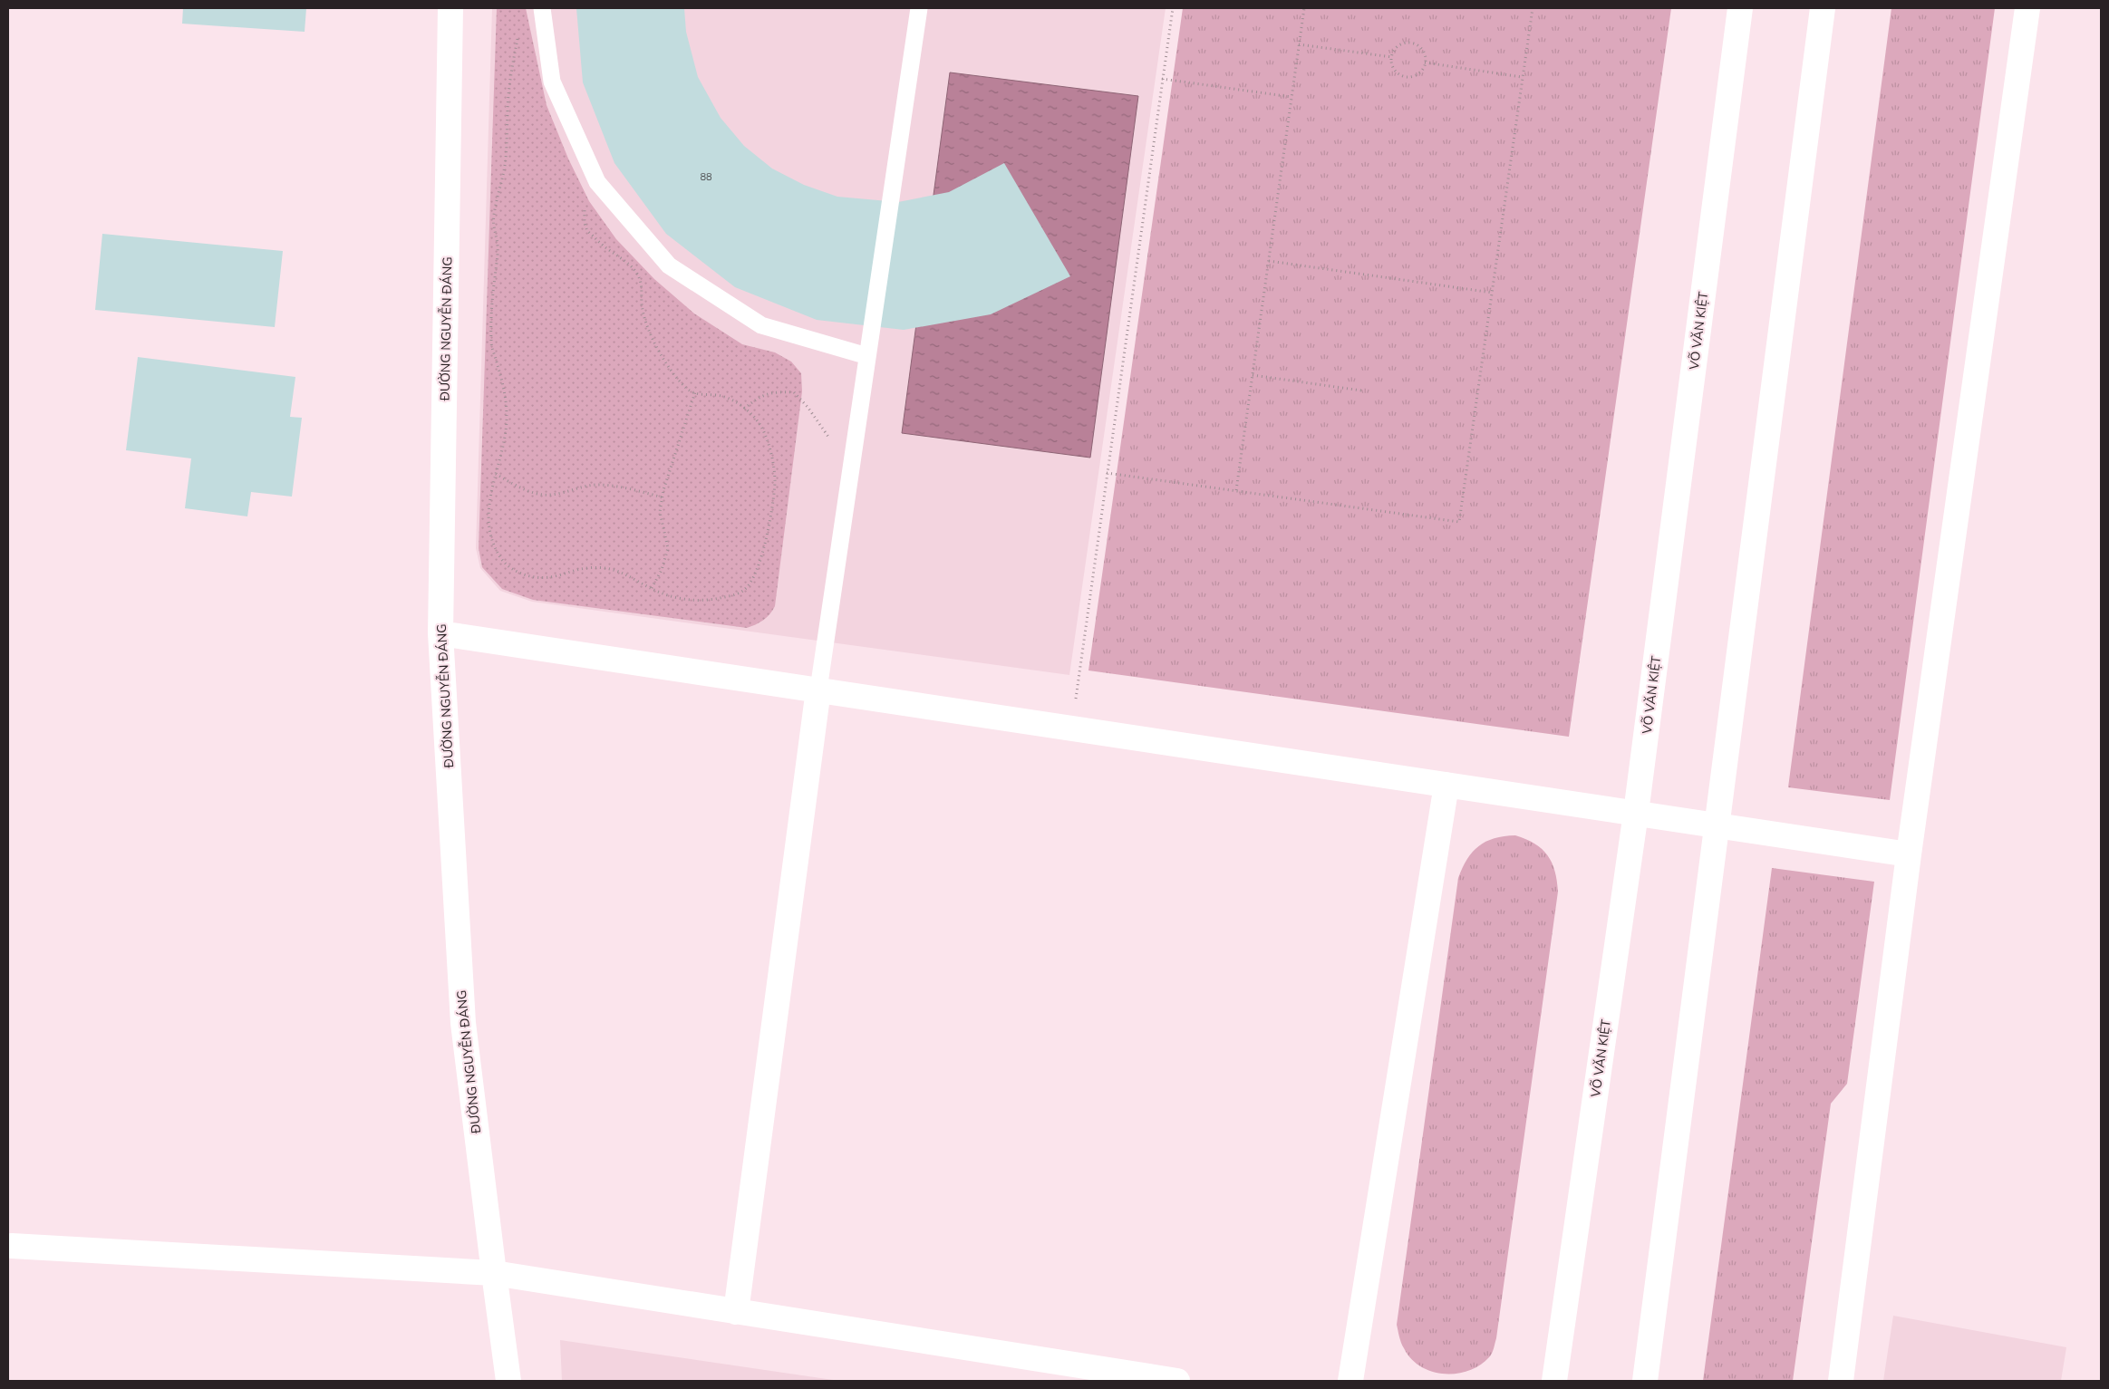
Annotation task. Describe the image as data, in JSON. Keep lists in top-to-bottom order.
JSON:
{
  "streets": {
    "street": ["ĐƯỜNG NGUYỄN ĐÁNG", "VÕ VĂN KIỆT"]
  },
  "house_numbers": ["88"]
}
